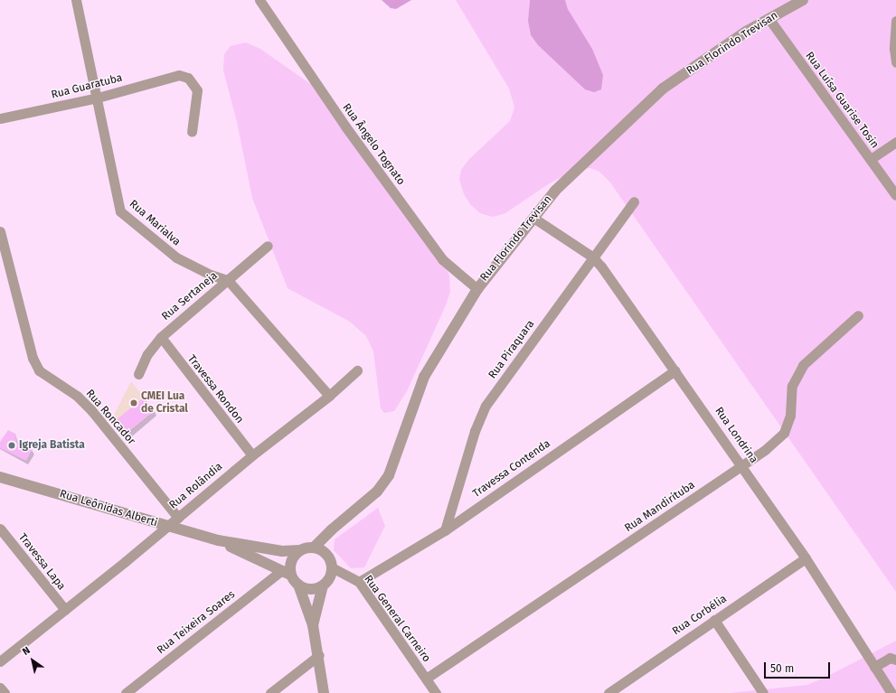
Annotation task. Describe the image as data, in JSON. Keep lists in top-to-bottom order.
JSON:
{
  "streets": {
    "street": [
      "Rua Florindo Trevisan",
      "Rua Guaratuba",
      "Rua Luísa Guarise Tosin",
      "Rua Ângelo Tognato",
      "Rua Marialva",
      "Rua Sertaneja",
      "Rua Piraquara",
      "Travessa Rondon",
      "Rua Roncador",
      "Rua Londrina",
      "Travessa Contenda",
      "Rua Rolândia",
      "Rua Mandirituba",
      "Rua Leônidas Alberti",
      "Travessa Lapa",
      "Rua Corbélia",
      "Rua General Carneiro",
      "Rua Teixeira Soares"
    ]
  },
  "crossings": [
    ["Rua Florindo Trevisan", "Rua Luísa Guarise Tosin"],
    ["Rua Florindo Trevisan", "Rua Ângelo Tognato"],
    ["Rua Florindo Trevisan", "Rua Londrina"],
    ["Rua Florindo Trevisan", "Rua Leônidas Alberti"],
    ["Rua Florindo Trevisan", "Rua General Carneiro"],
    ["Rua Florindo Trevisan", "Rua Teixeira Soares"],
    ["Rua Guaratuba", "Rua Marialva"],
    ["Rua Marialva", "Rua Sertaneja"],
    ["Rua Sertaneja", "Travessa Rondon"],
    ["Rua Piraquara", "Rua Londrina"],
    ["Rua Piraquara", "Travessa Contenda"],
    ["Travessa Rondon", "Rua Rolândia"],
    ["Rua Roncador", "Rua Rolândia"],
    ["Rua Londrina", "Travessa Contenda"],
    ["Rua Londrina", "Rua Mandirituba"],
    ["Rua Londrina", "Rua Corbélia"],
    ["Travessa Contenda", "Rua General Carneiro"],
    ["Rua Rolândia", "Rua Leônidas Alberti"],
    ["Rua Rolândia", "Travessa Lapa"],
    ["Rua Mandirituba", "Rua General Carneiro"],
    ["Rua Leônidas Alberti", "Rua General Carneiro"],
    ["Rua Leônidas Alberti", "Rua Teixeira Soares"],
    ["Rua General Carneiro", "Rua Teixeira Soares"]
  ],
  "places": ["CMEI Lua de Cristal", "Igreja Batista"],
  "scale_bar": "50 m",
  "north": "top left"
}
